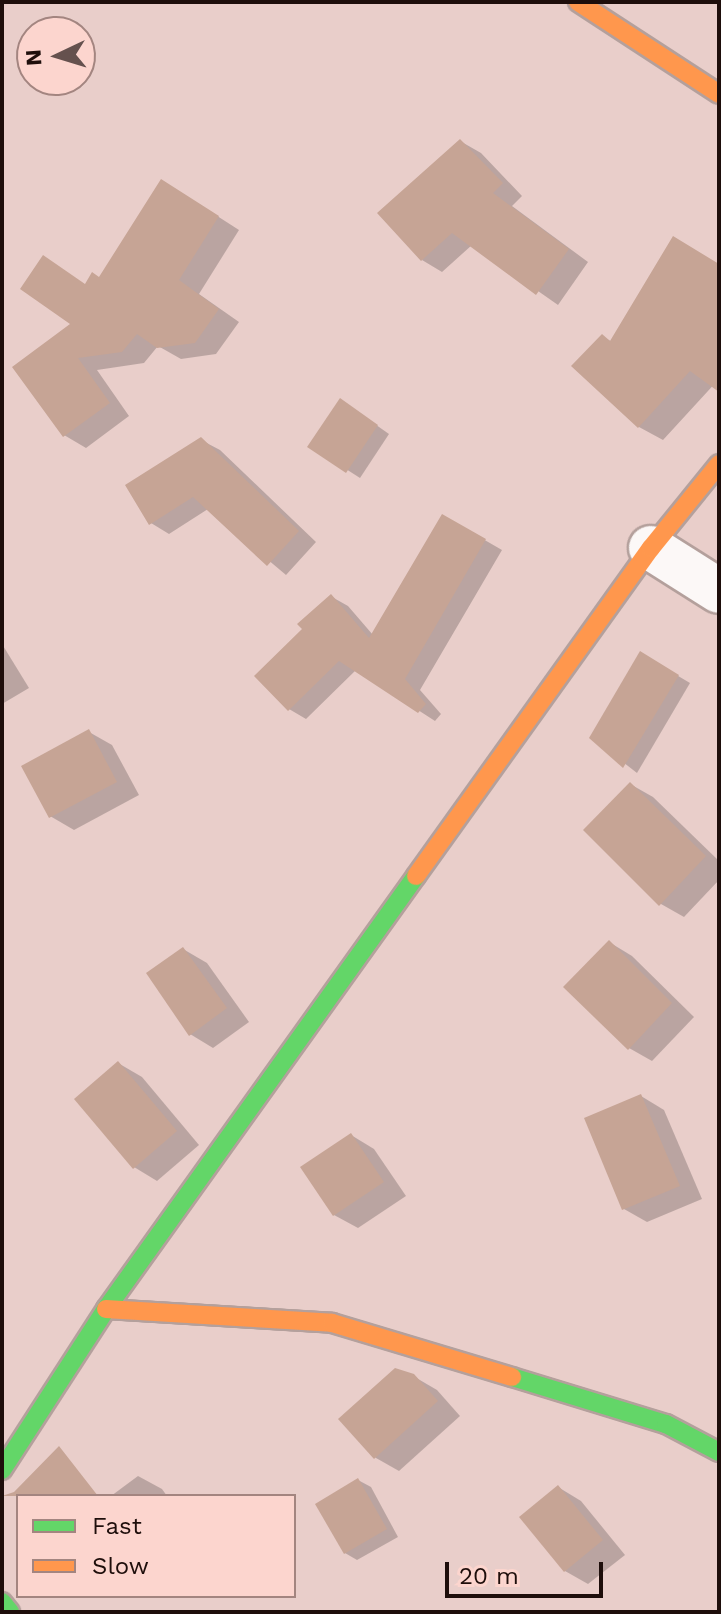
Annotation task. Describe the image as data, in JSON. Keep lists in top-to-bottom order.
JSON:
{
  "legend": ["Fast", "Slow"],
  "scale_bar": "20 m",
  "north": "left"
}
